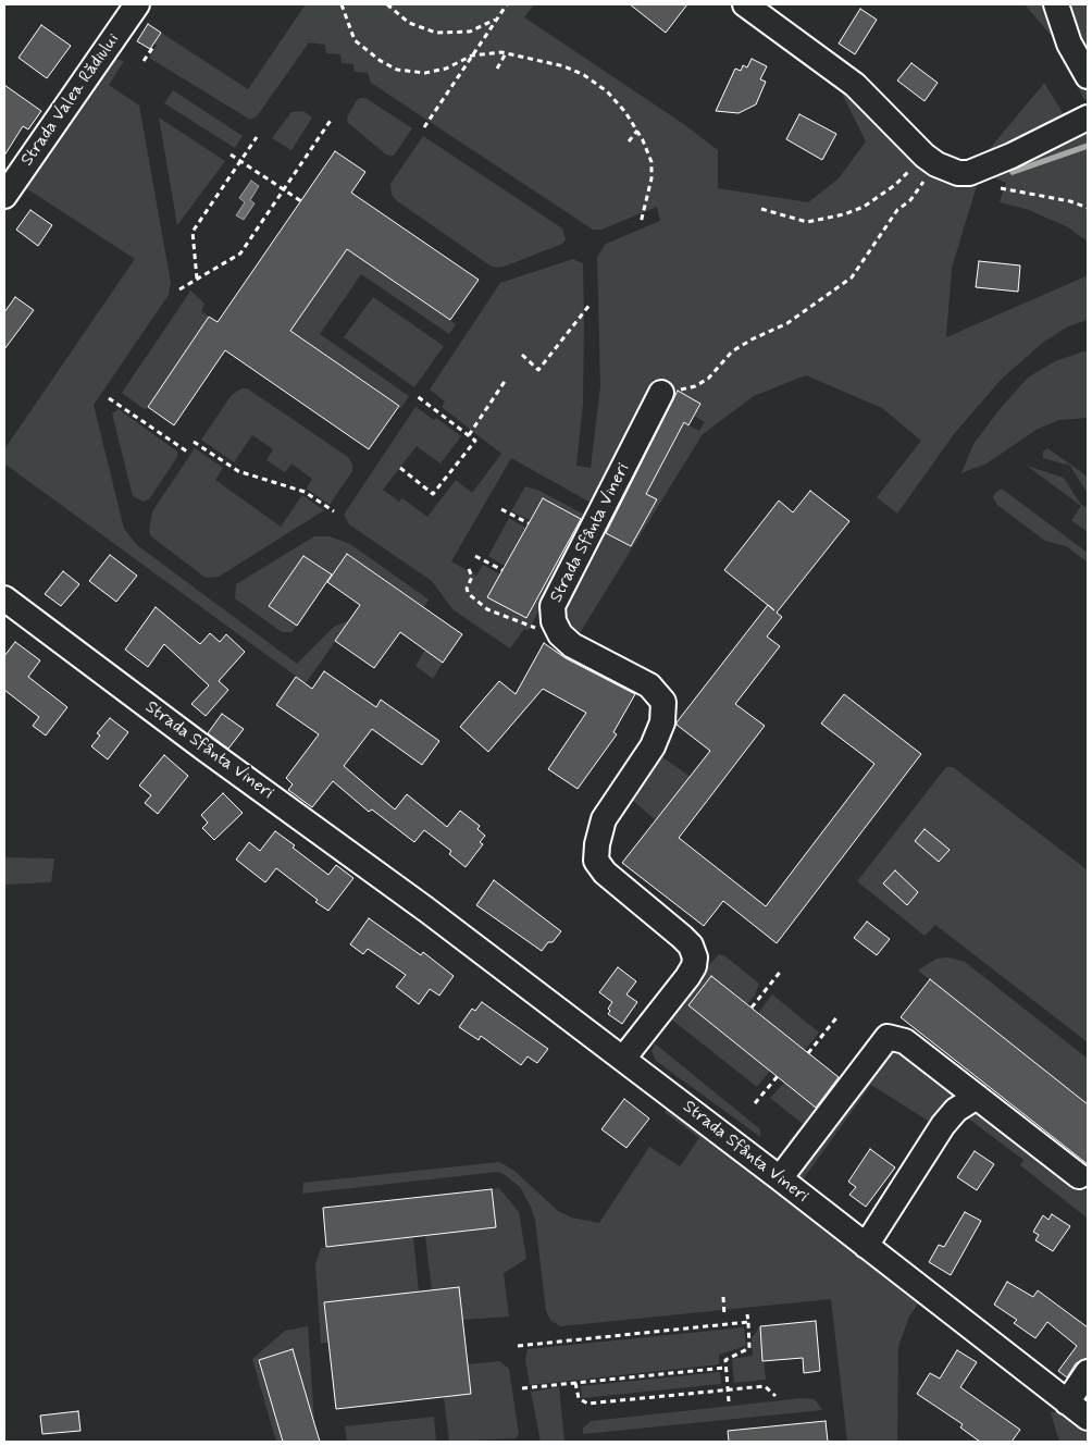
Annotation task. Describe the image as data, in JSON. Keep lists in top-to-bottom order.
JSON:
{
  "streets": {
    "street": ["Strada Valea Rădiului", "Strada Sfânta Vineri"]
  }
}
